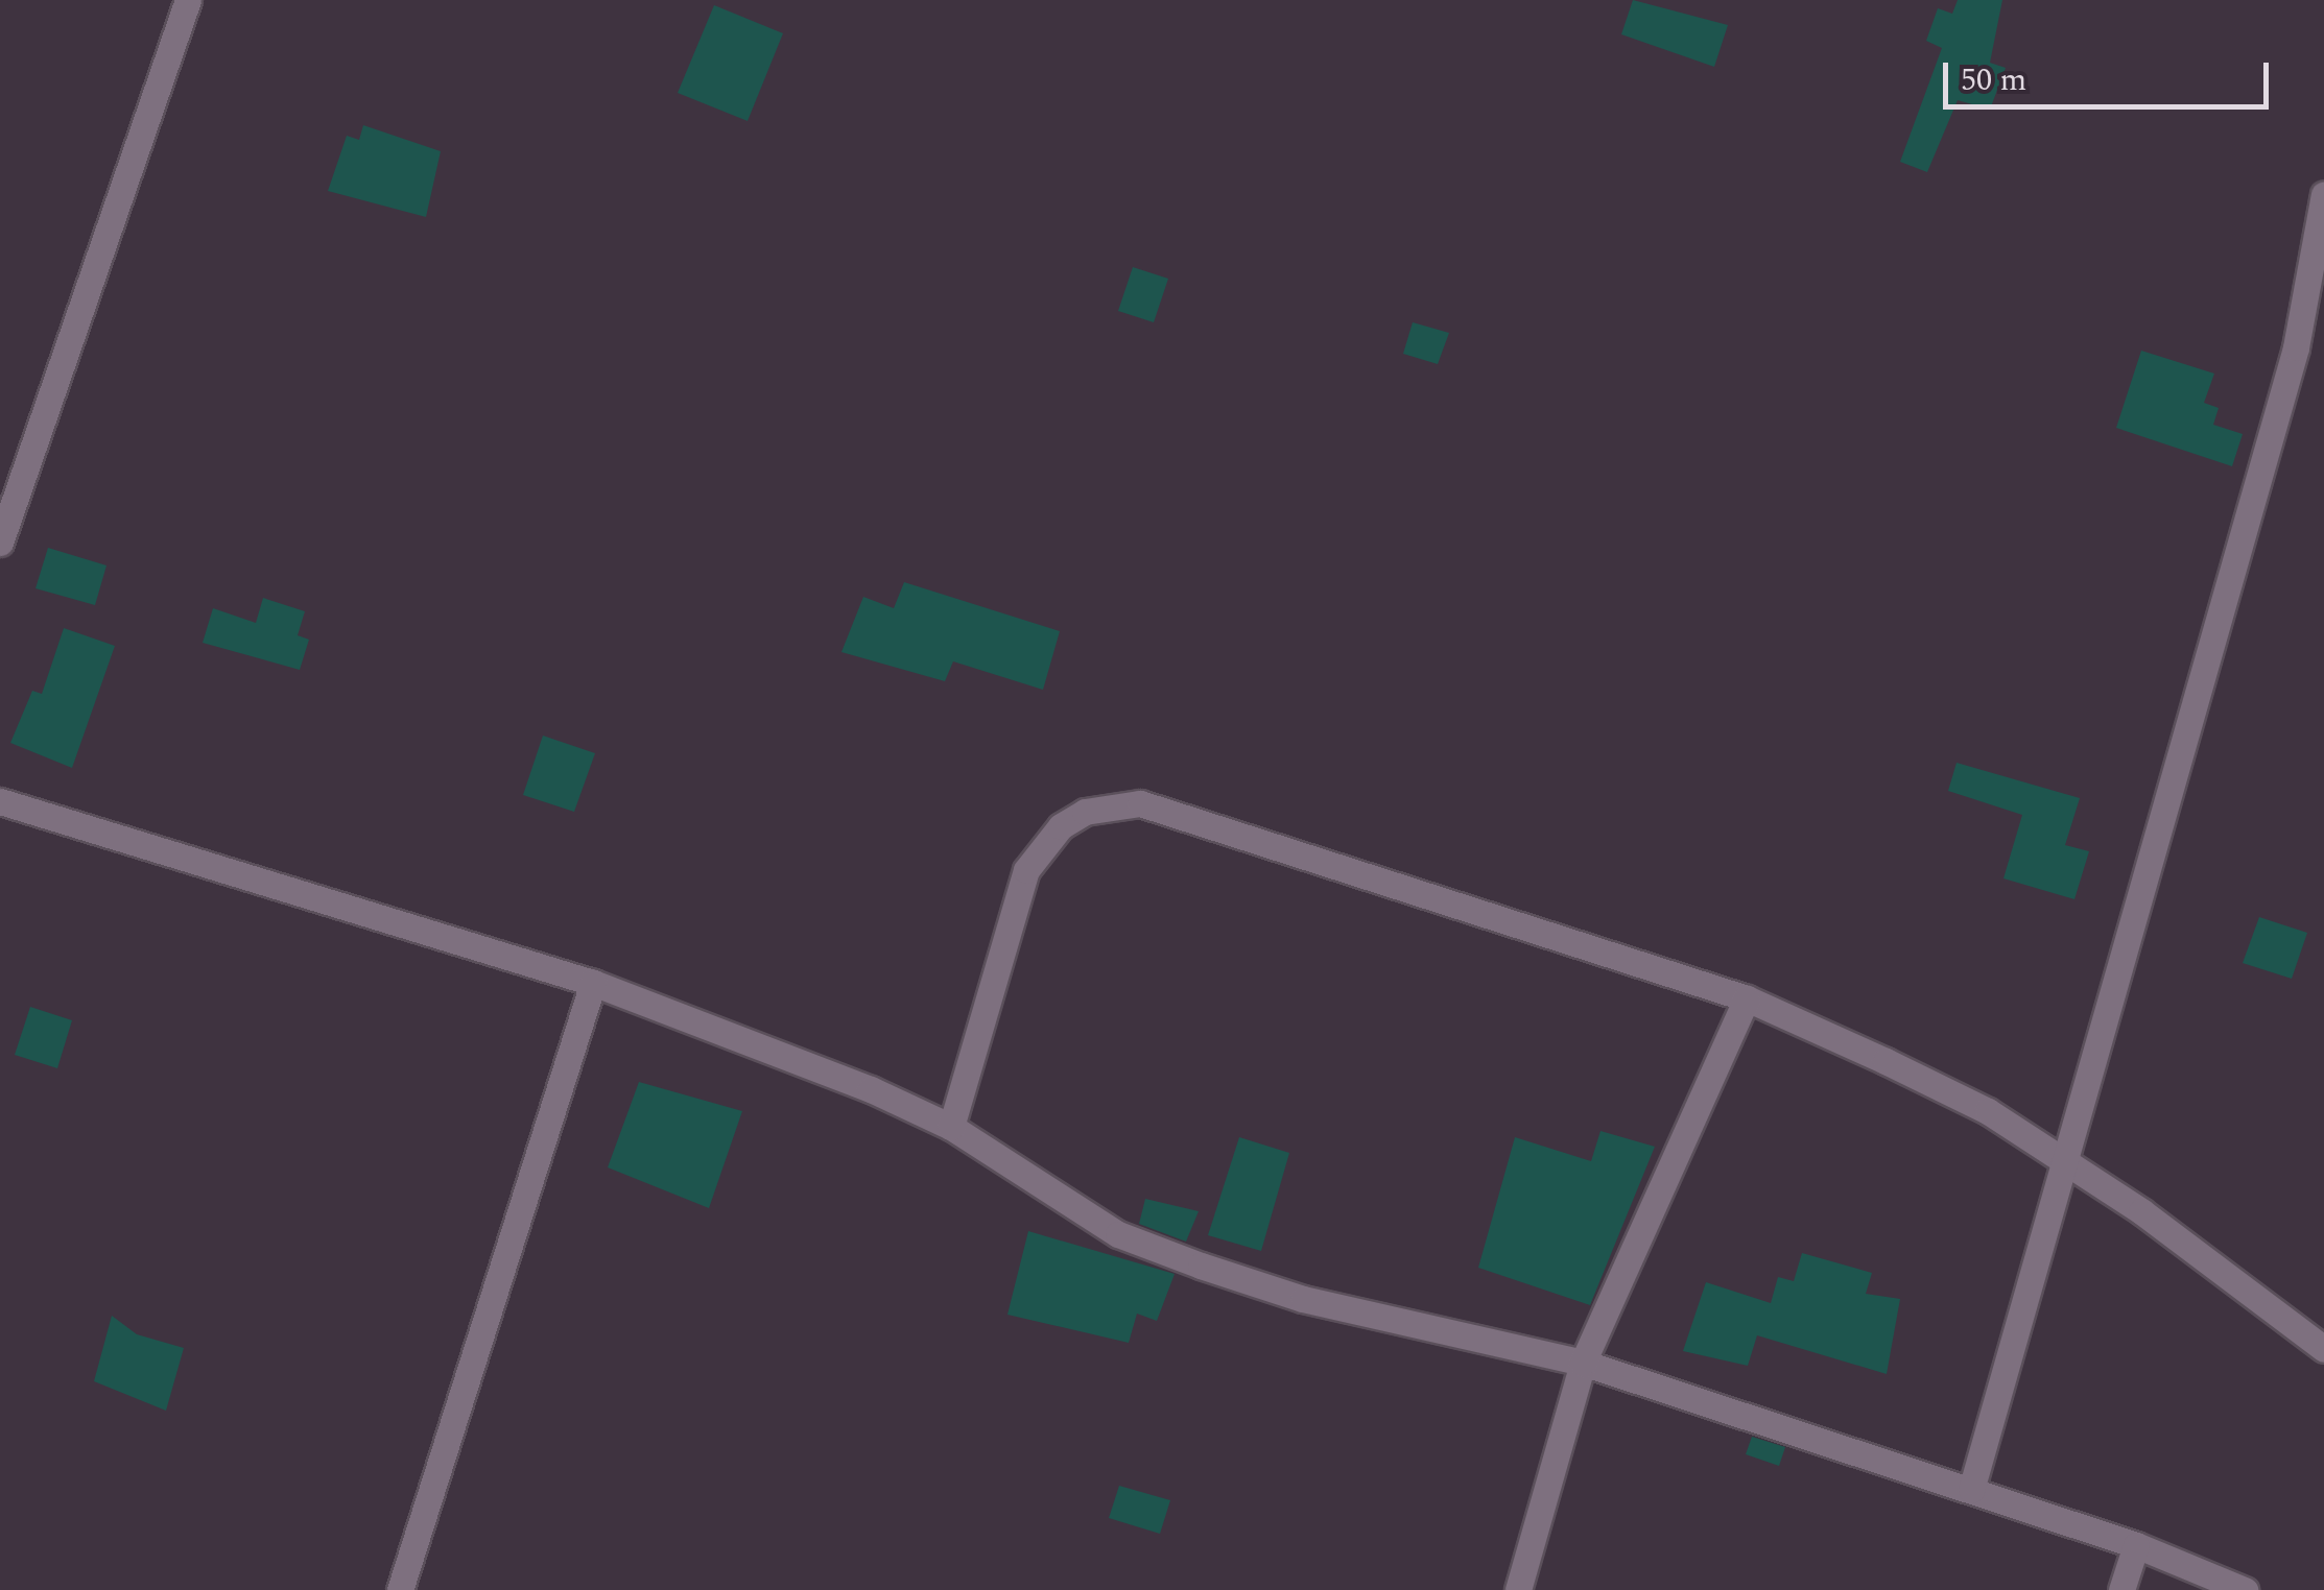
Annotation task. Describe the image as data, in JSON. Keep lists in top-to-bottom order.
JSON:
{
  "scale_bar": "50 m"
}
